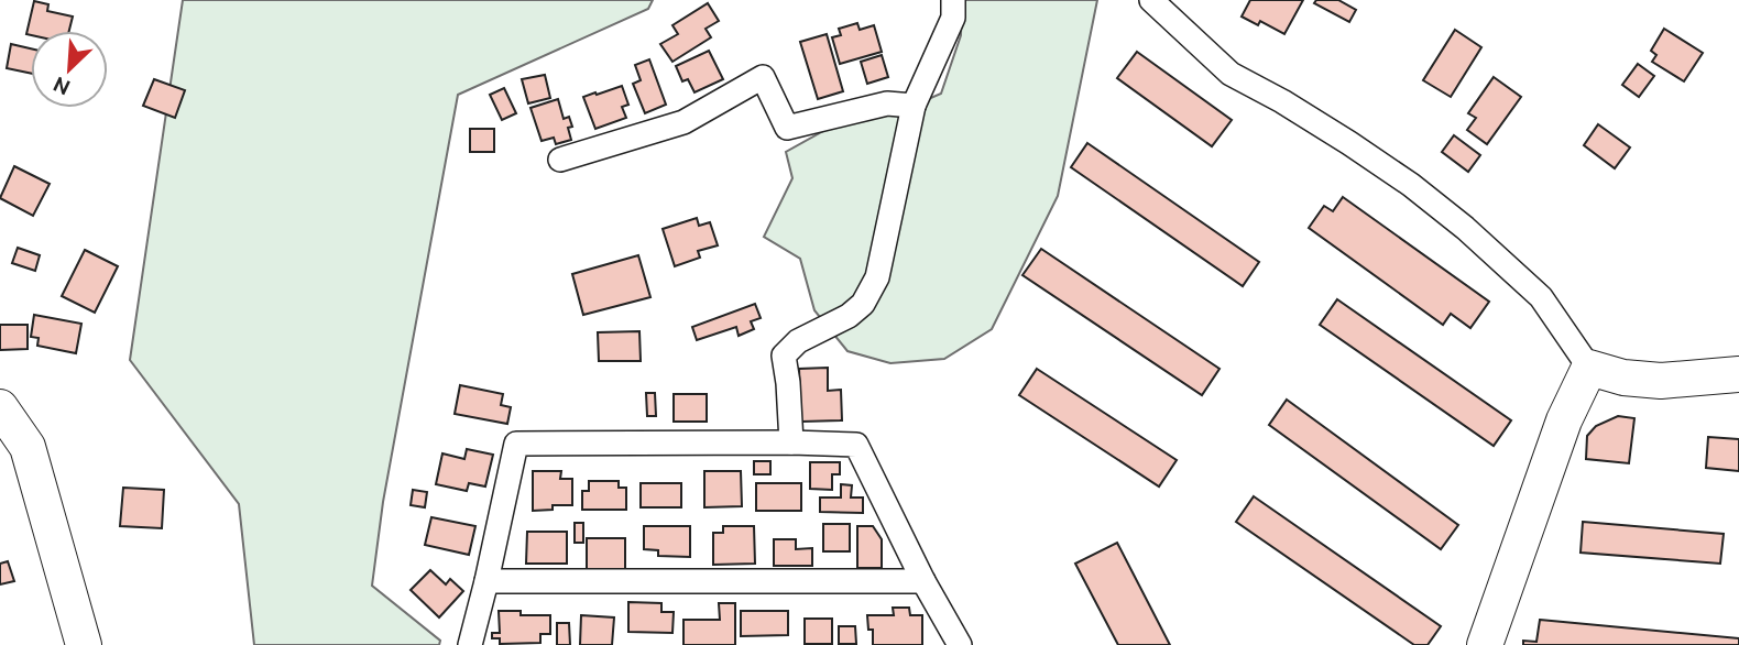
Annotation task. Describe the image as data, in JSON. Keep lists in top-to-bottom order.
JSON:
{
  "north": "bottom left"
}
